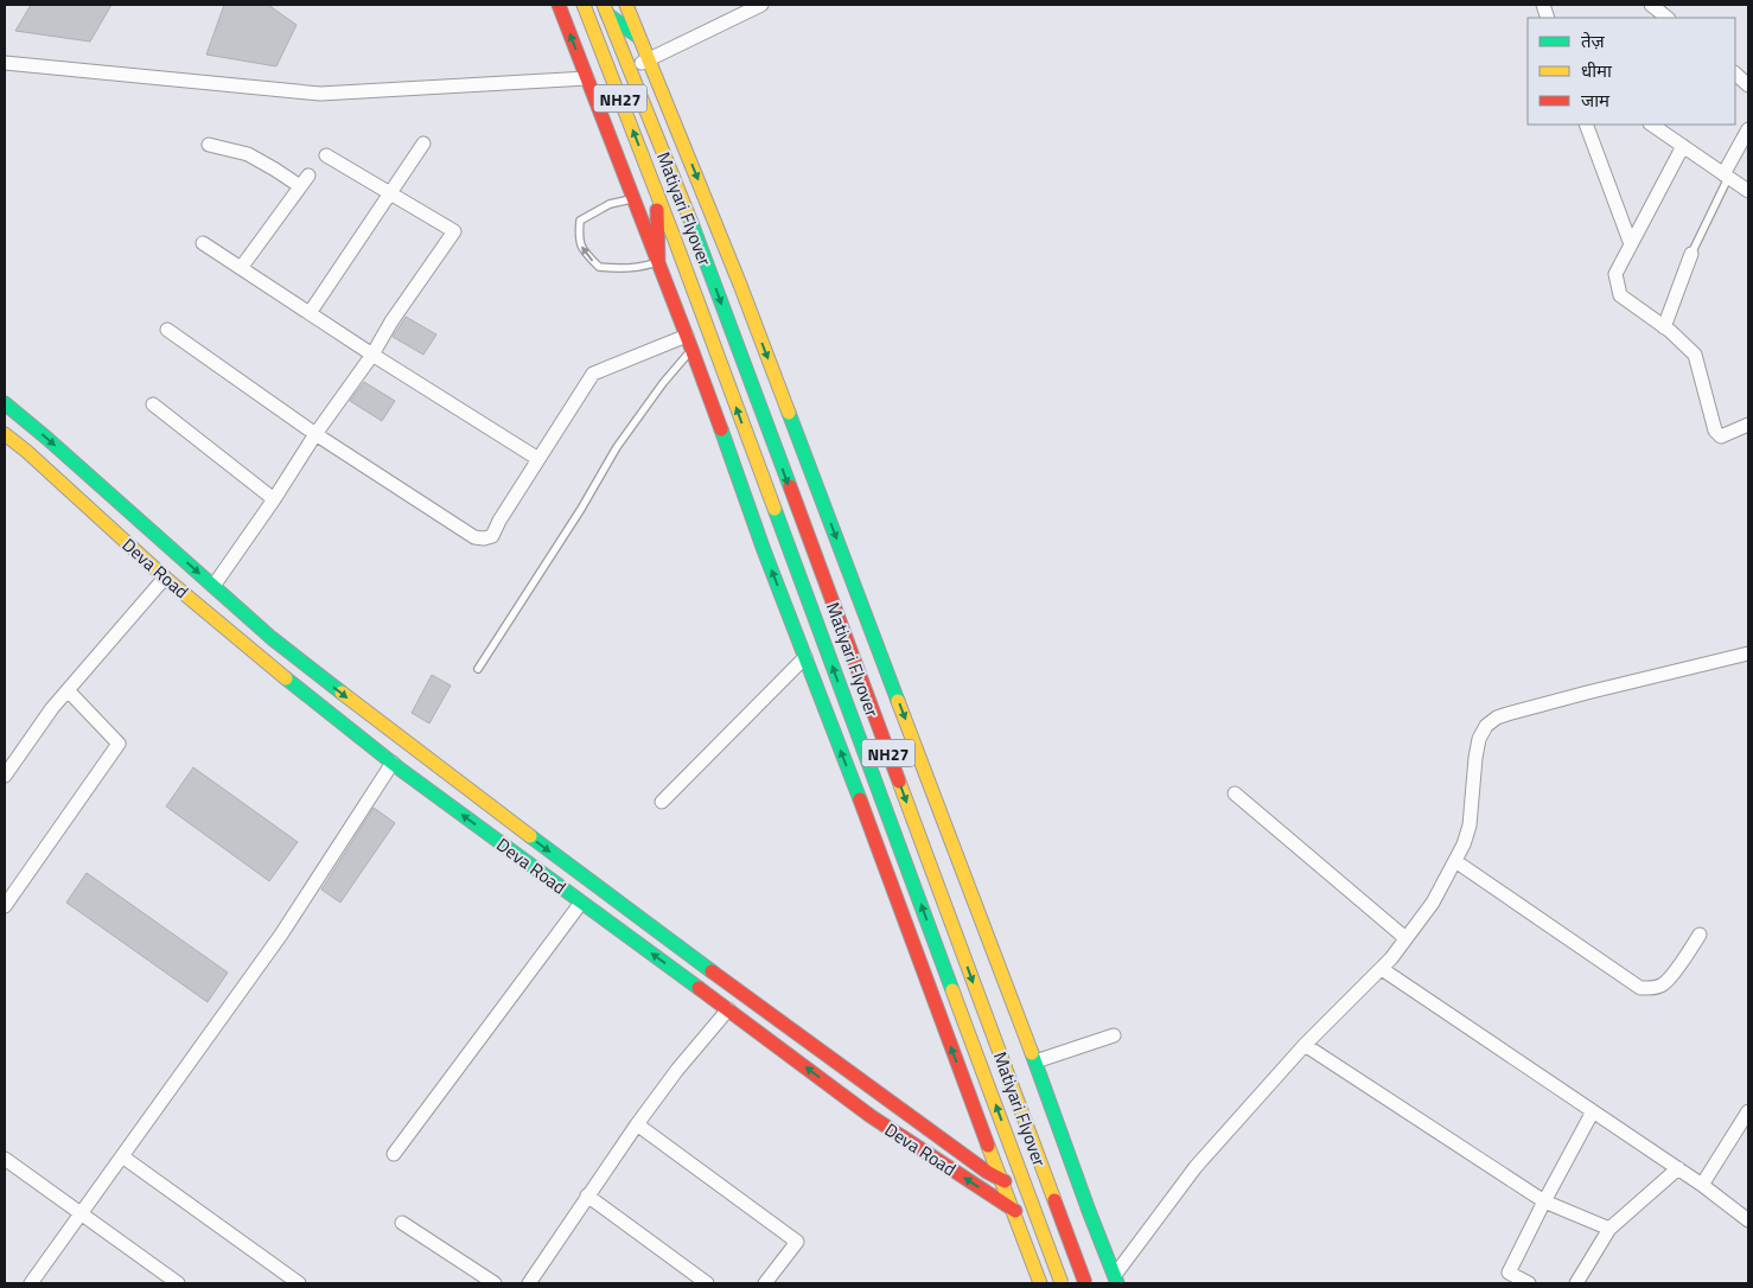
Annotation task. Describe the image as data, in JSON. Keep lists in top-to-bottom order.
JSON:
{
  "streets": {
    "main road": ["NH27", "Matiyari Flyover", "Deva Road"]
  },
  "crossings": [
    ["NH27", "Matiyari Flyover"]
  ],
  "legend": ["तेज़", "धीमा", "जाम"]
}
